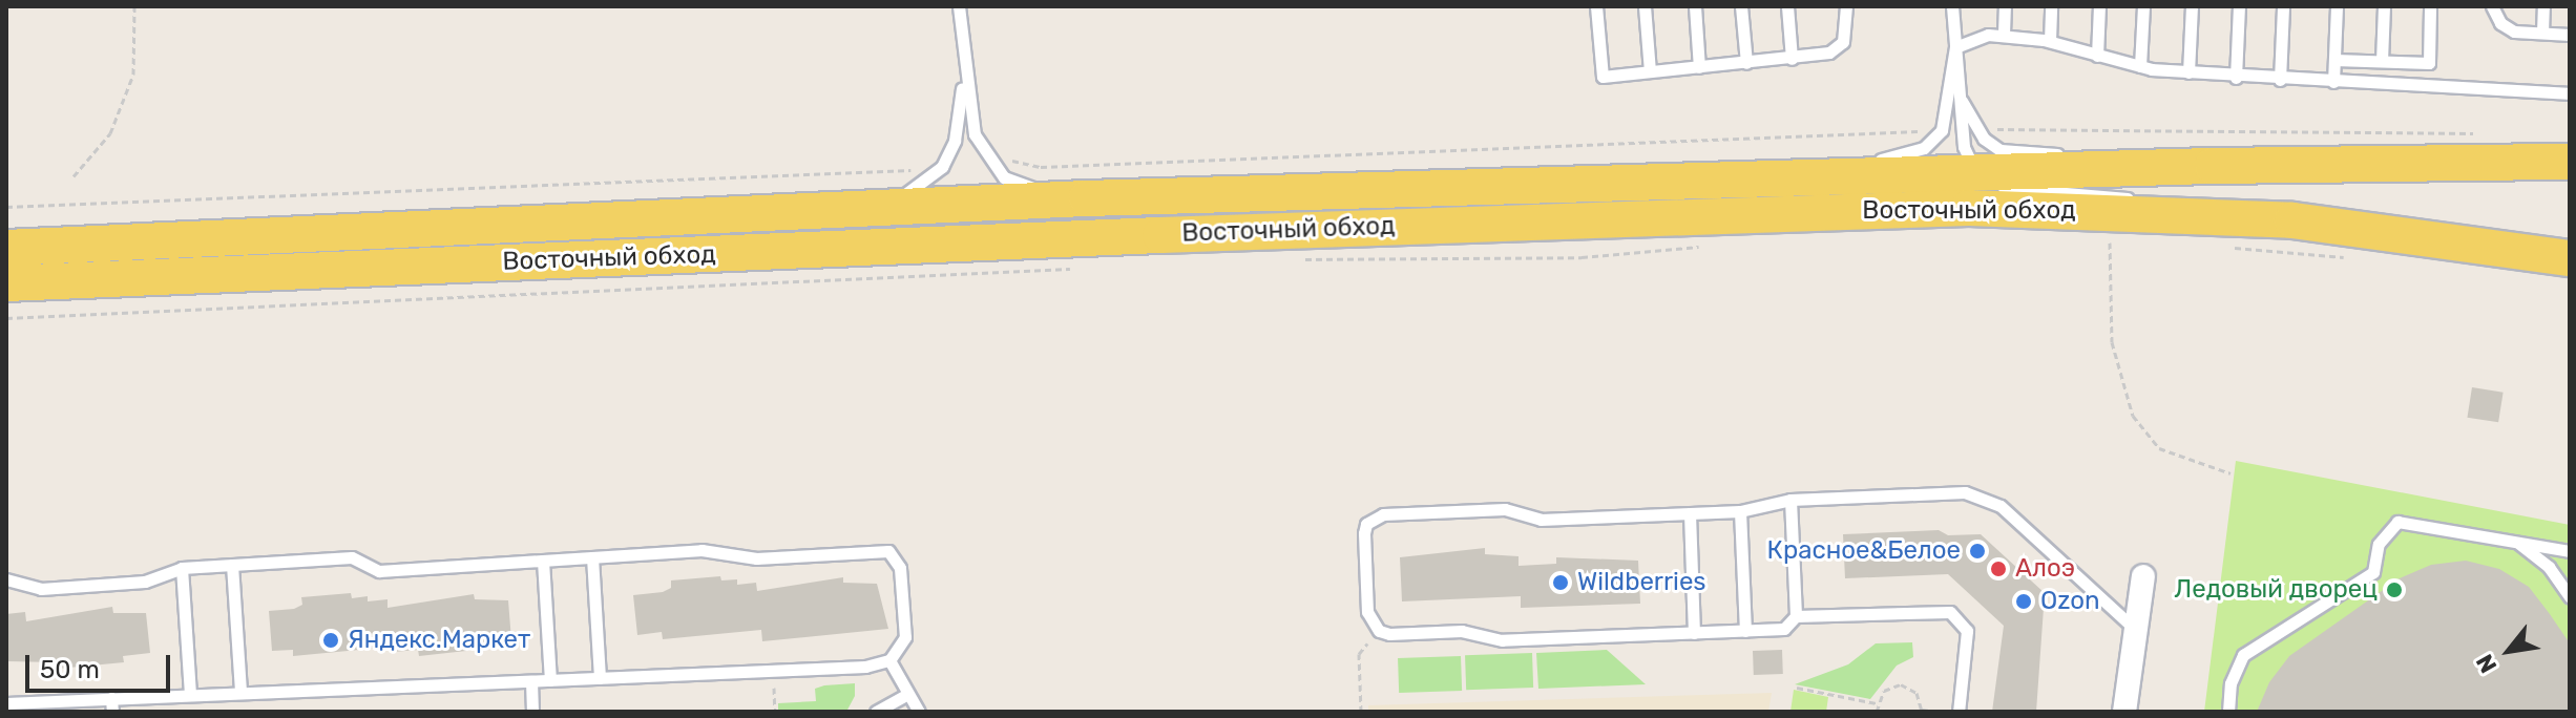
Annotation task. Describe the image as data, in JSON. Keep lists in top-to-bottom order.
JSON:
{
  "streets": {
    "main road": ["Восточный обход"]
  },
  "places": [
    "Красное&Белое",
    "Алоэ",
    "Wildberries",
    "Ледовый дворец",
    "Ozon",
    "Яндекс.Маркет"
  ],
  "scale_bar": "50 m",
  "north": "bottom left"
}
